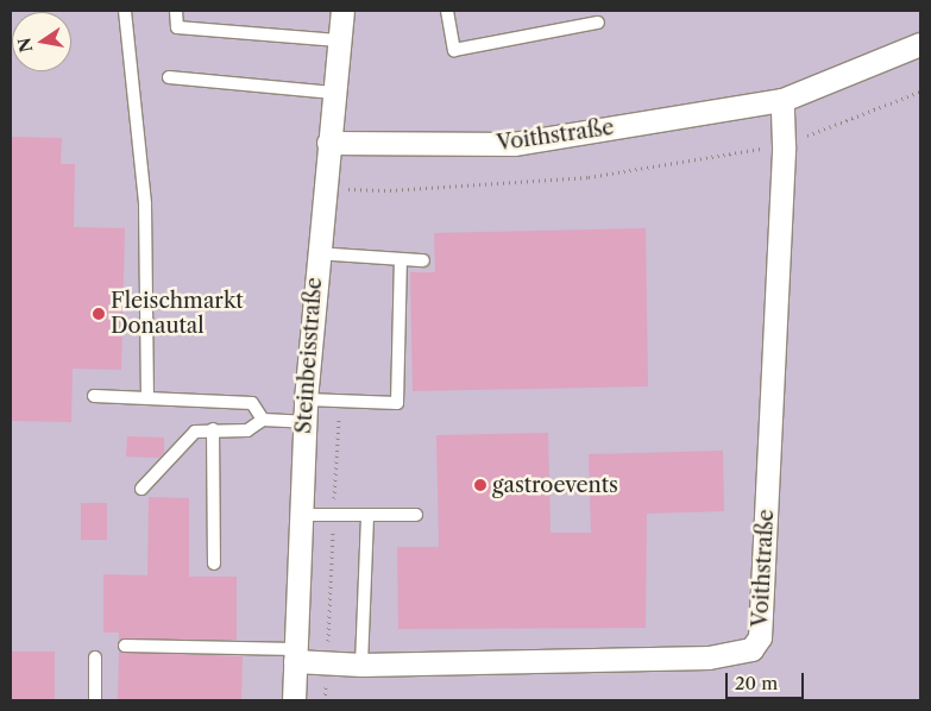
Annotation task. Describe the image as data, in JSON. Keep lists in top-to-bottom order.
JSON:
{
  "streets": {
    "street": ["Voithstraße", "Steinbeisstraße"]
  },
  "crossings": [
    ["Voithstraße", "Steinbeisstraße"]
  ],
  "places": ["Fleischmarkt Donautal", "gastroevents"],
  "scale_bar": "20 m",
  "north": "left"
}
